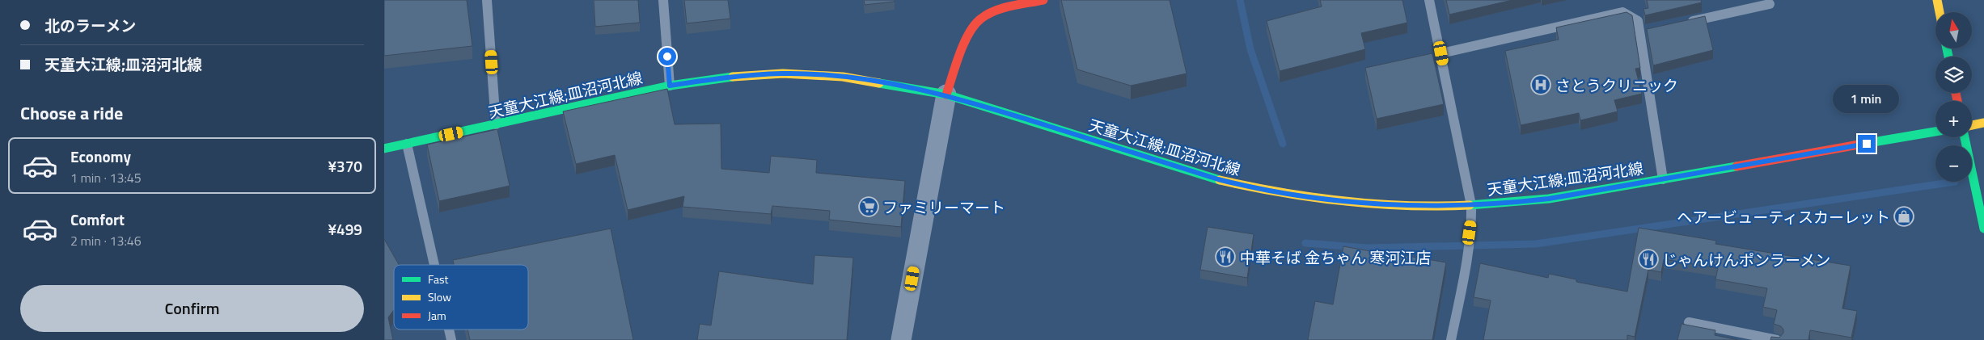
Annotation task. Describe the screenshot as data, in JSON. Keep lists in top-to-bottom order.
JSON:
{
  "streets": {
    "main road": ["天童大江線;皿沼河北線"]
  },
  "places": {
    "hospital": ["さとうクリニック"],
    "supermarket": ["ファミリーマート"],
    "shop": ["ヘアービューティスカーレット"],
    "restaurant": ["中華そば 金ちゃん 寒河江店", "じゃんけんポンラーメン"]
  },
  "legend": ["Fast", "Slow", "Jam"],
  "north": "top",
  "page": {
    "banner": ["北のラーメン", "天童大江線;皿沼河北線"],
    "map_buttons": ["+", "−"],
    "bubble": "1 min",
    "heading": "Choose a ride",
    "list": [
      {
        "name": "Economy",
        "note": "1 min · 13:45",
        "value": "¥370"
      },
      {
        "name": "Comfort",
        "note": "2 min · 13:46",
        "value": "¥499"
      }
    ],
    "buttons": "Confirm"
  }
}
